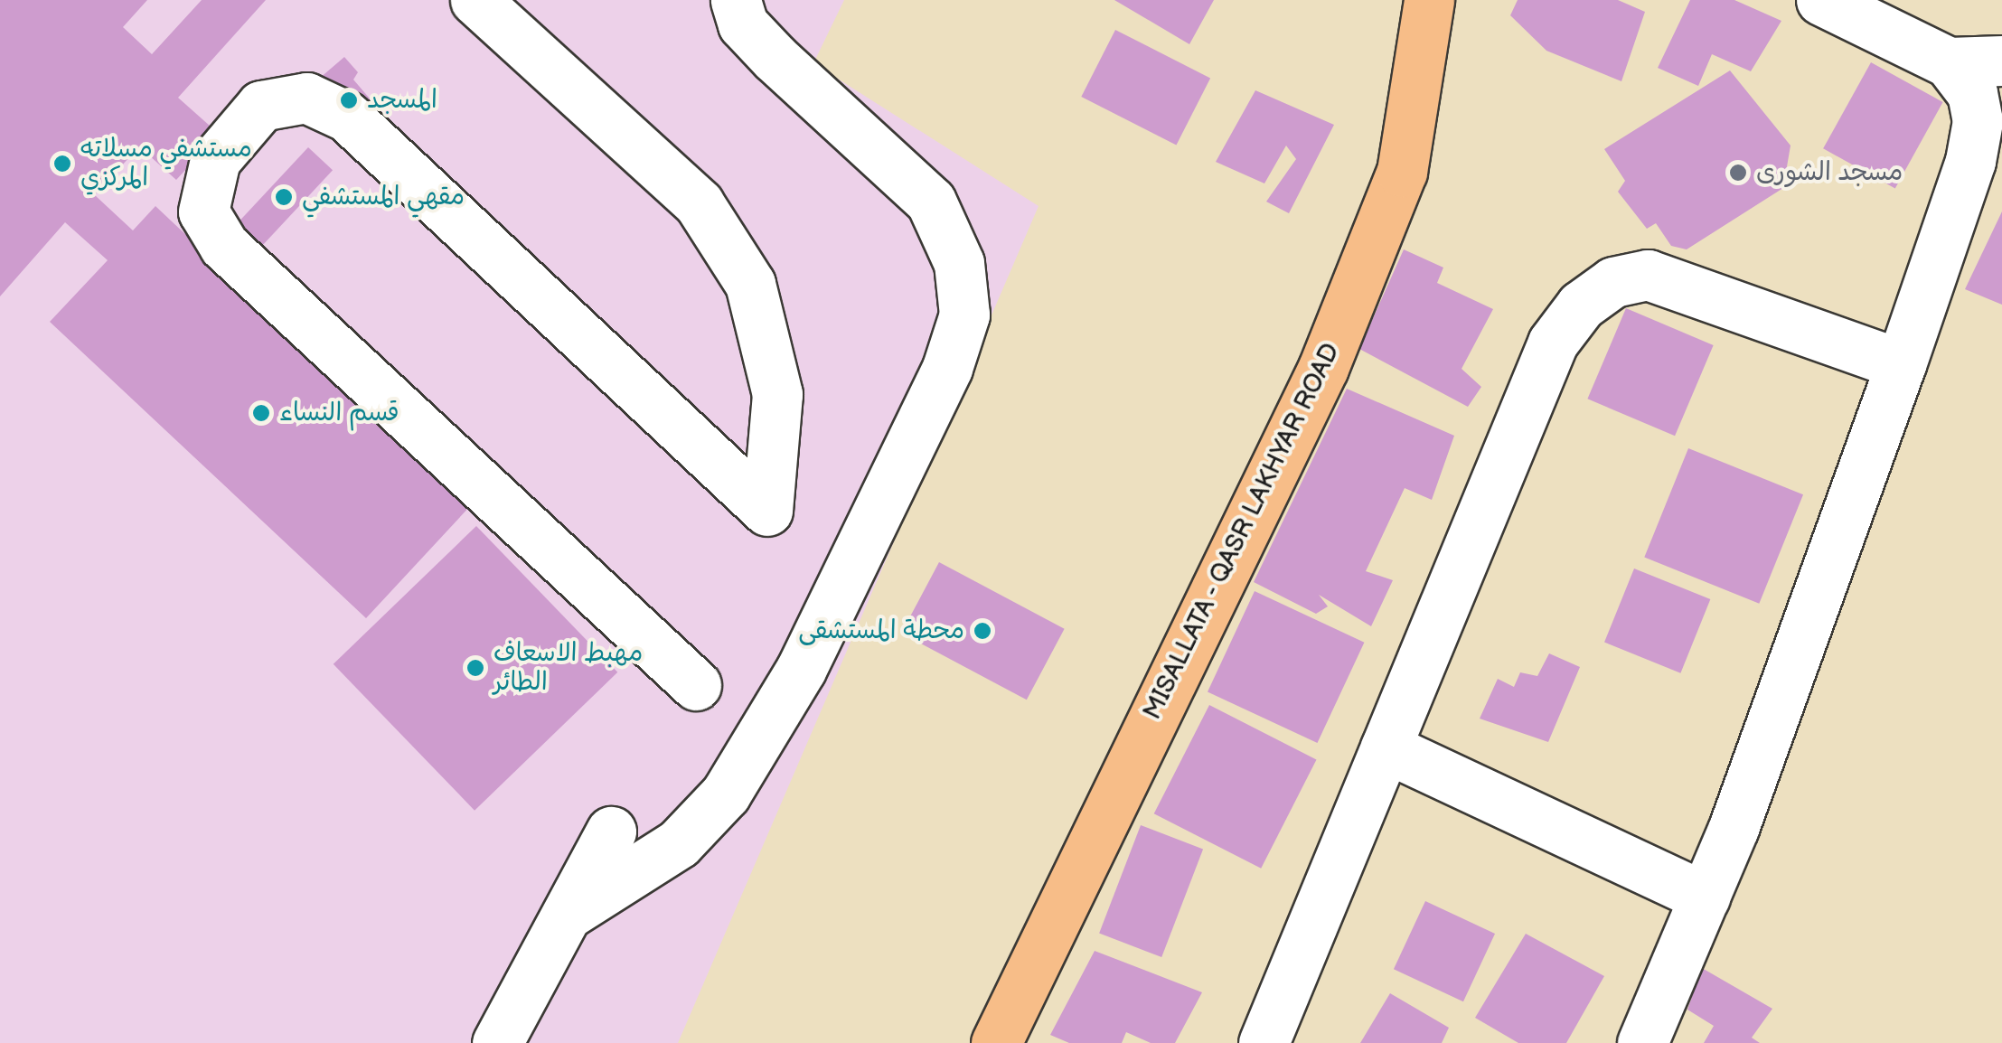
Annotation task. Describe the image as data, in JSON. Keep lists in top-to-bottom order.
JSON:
{
  "streets": {
    "main road": ["MISALLATA - QASR LAKHYAR ROAD"]
  },
  "places": [
    "المسجد",
    "مستشفي مسلاته المركزي",
    "مسجد الشورى",
    "مقهي المستشفي",
    "قسم النساء",
    "محطة المستشقى",
    "مهبط الاسعاف الطائر"
  ]
}
